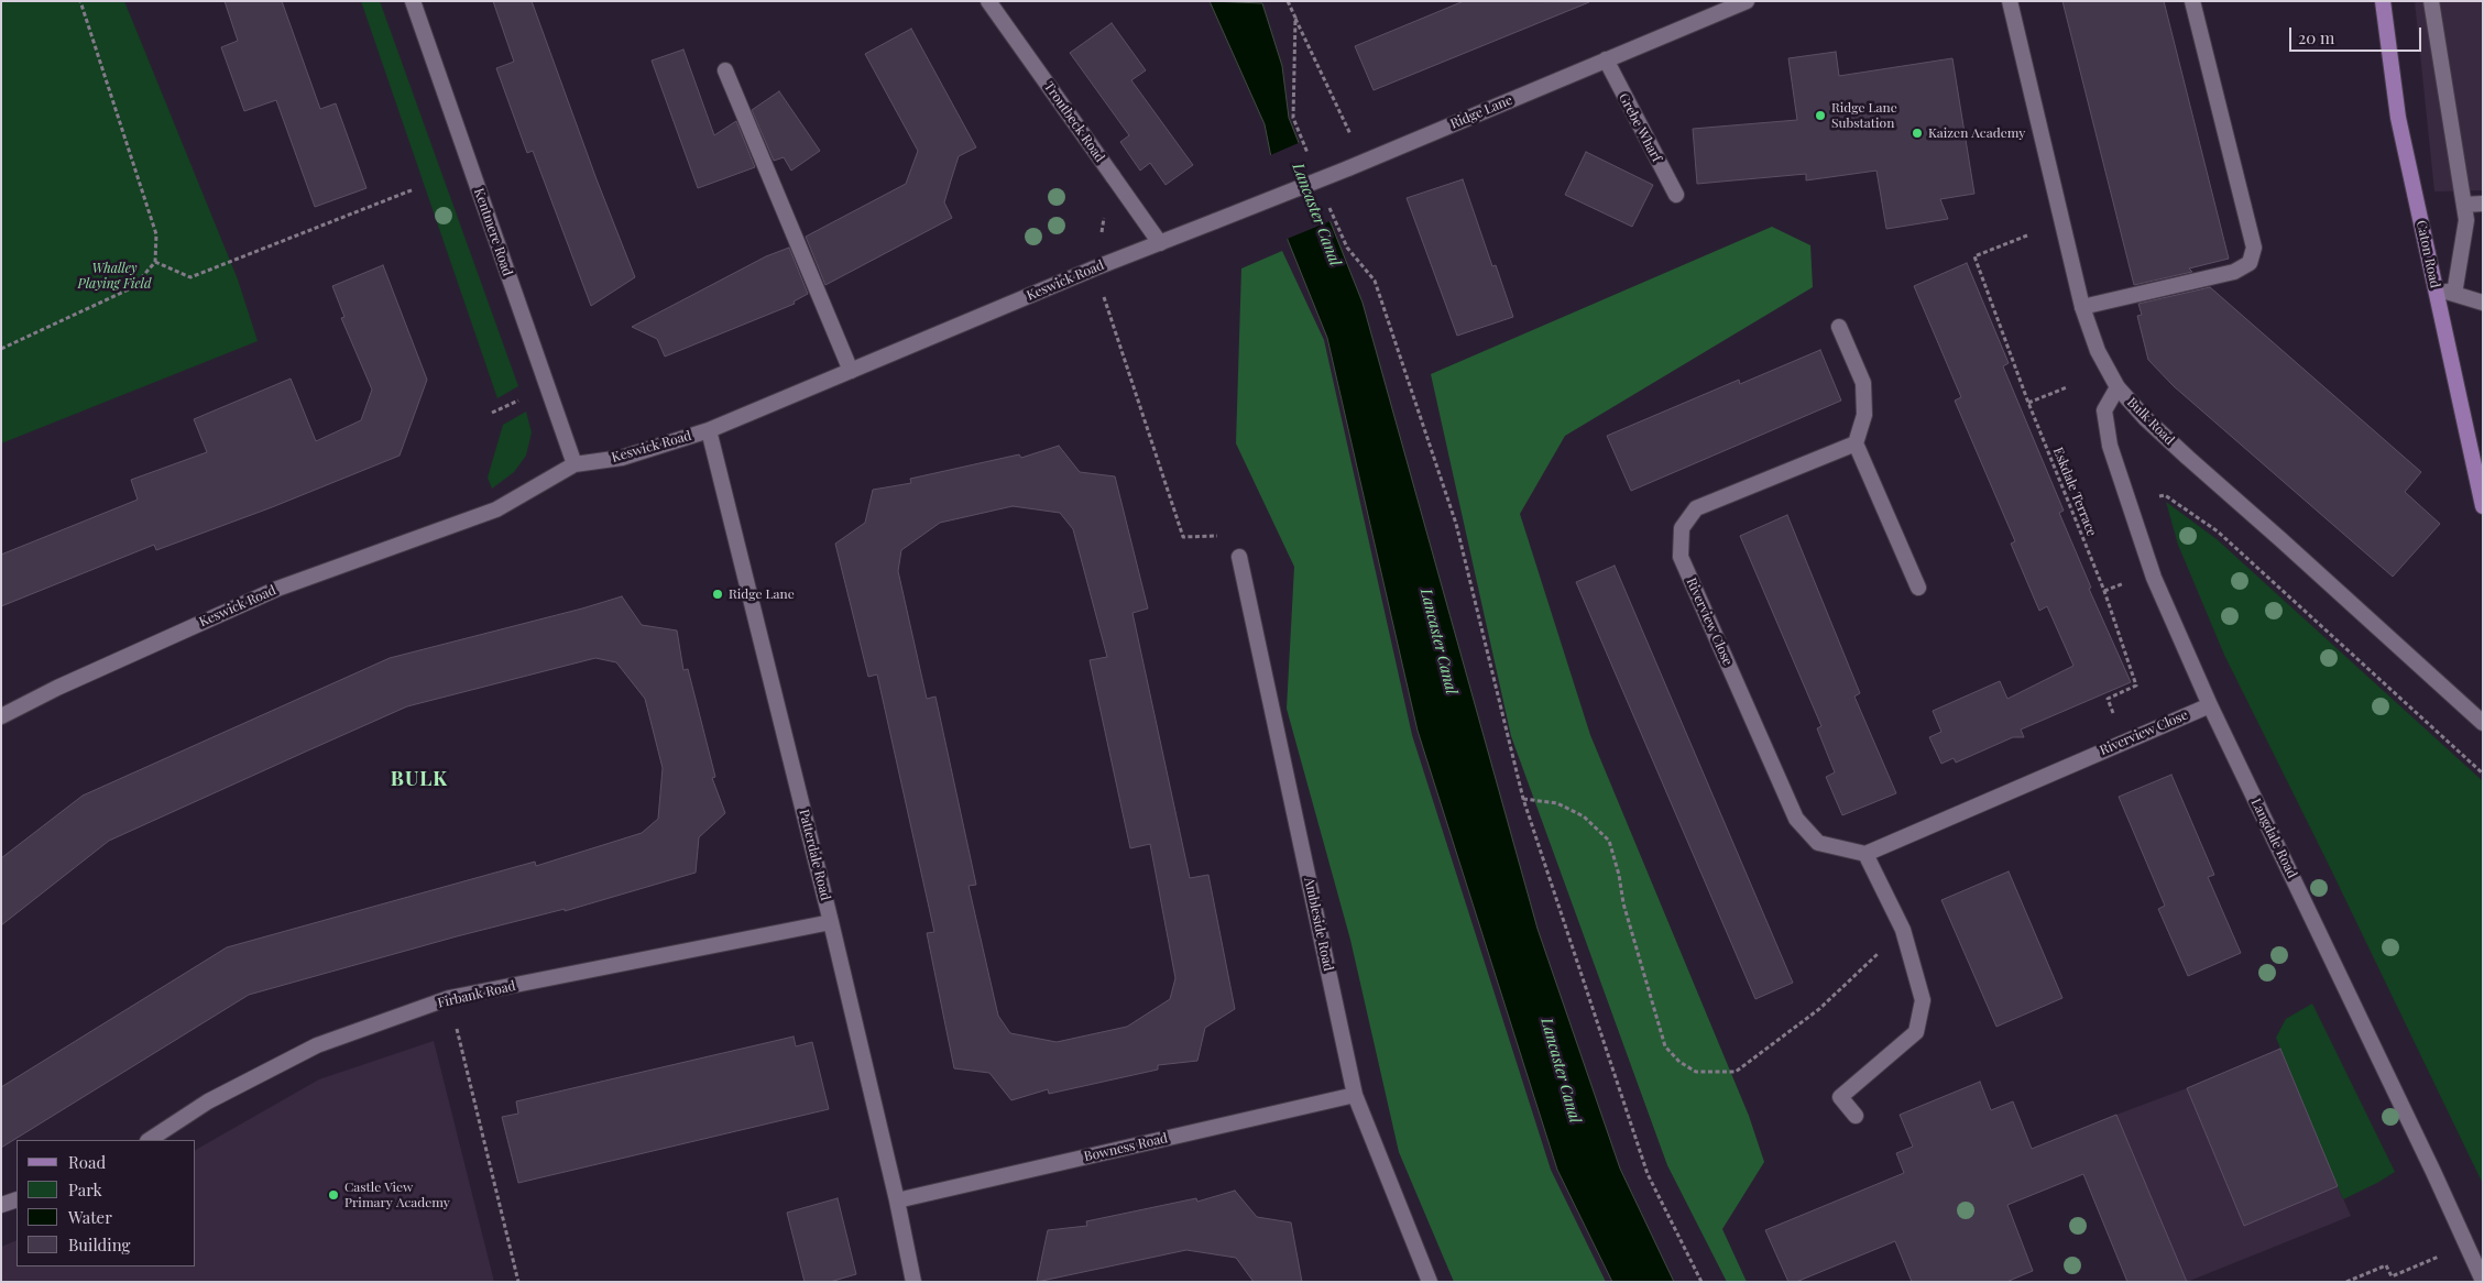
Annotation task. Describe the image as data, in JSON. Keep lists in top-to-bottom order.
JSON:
{
  "streets": {
    "main road": ["Caton Road"],
    "street": [
      "Ridge Lane",
      "Troutbeck Road",
      "Grebe Wharf",
      "Kentmere Road",
      "Keswick Road",
      "Bulk Road",
      "Riverview Close",
      "Langdale Road",
      "Patterdale Road",
      "Ambleside Road",
      "Firbank Road",
      "Bowness Road"
    ],
    "path": ["Eskdale Terrace"]
  },
  "crossings": [
    ["Ridge Lane", "Grebe Wharf"],
    ["Ridge Lane", "Keswick Road"],
    ["Troutbeck Road", "Keswick Road"],
    ["Kentmere Road", "Keswick Road"],
    ["Keswick Road", "Patterdale Road"],
    ["Bulk Road", "Langdale Road"],
    ["Riverview Close", "Langdale Road"],
    ["Patterdale Road", "Firbank Road"],
    ["Patterdale Road", "Bowness Road"],
    ["Ambleside Road", "Bowness Road"]
  ],
  "districts": ["BULK"],
  "water": ["Lancaster Canal"],
  "parks": ["Whalley Playing Field"],
  "places": [
    "Ridge Lane Substation",
    "Kaizen Academy",
    "Ridge Lane",
    "Castle View Primary Academy"
  ],
  "legend": [
    "Road",
    "Park",
    "Water",
    "Building"
  ],
  "scale_bar": "20 m"
}
